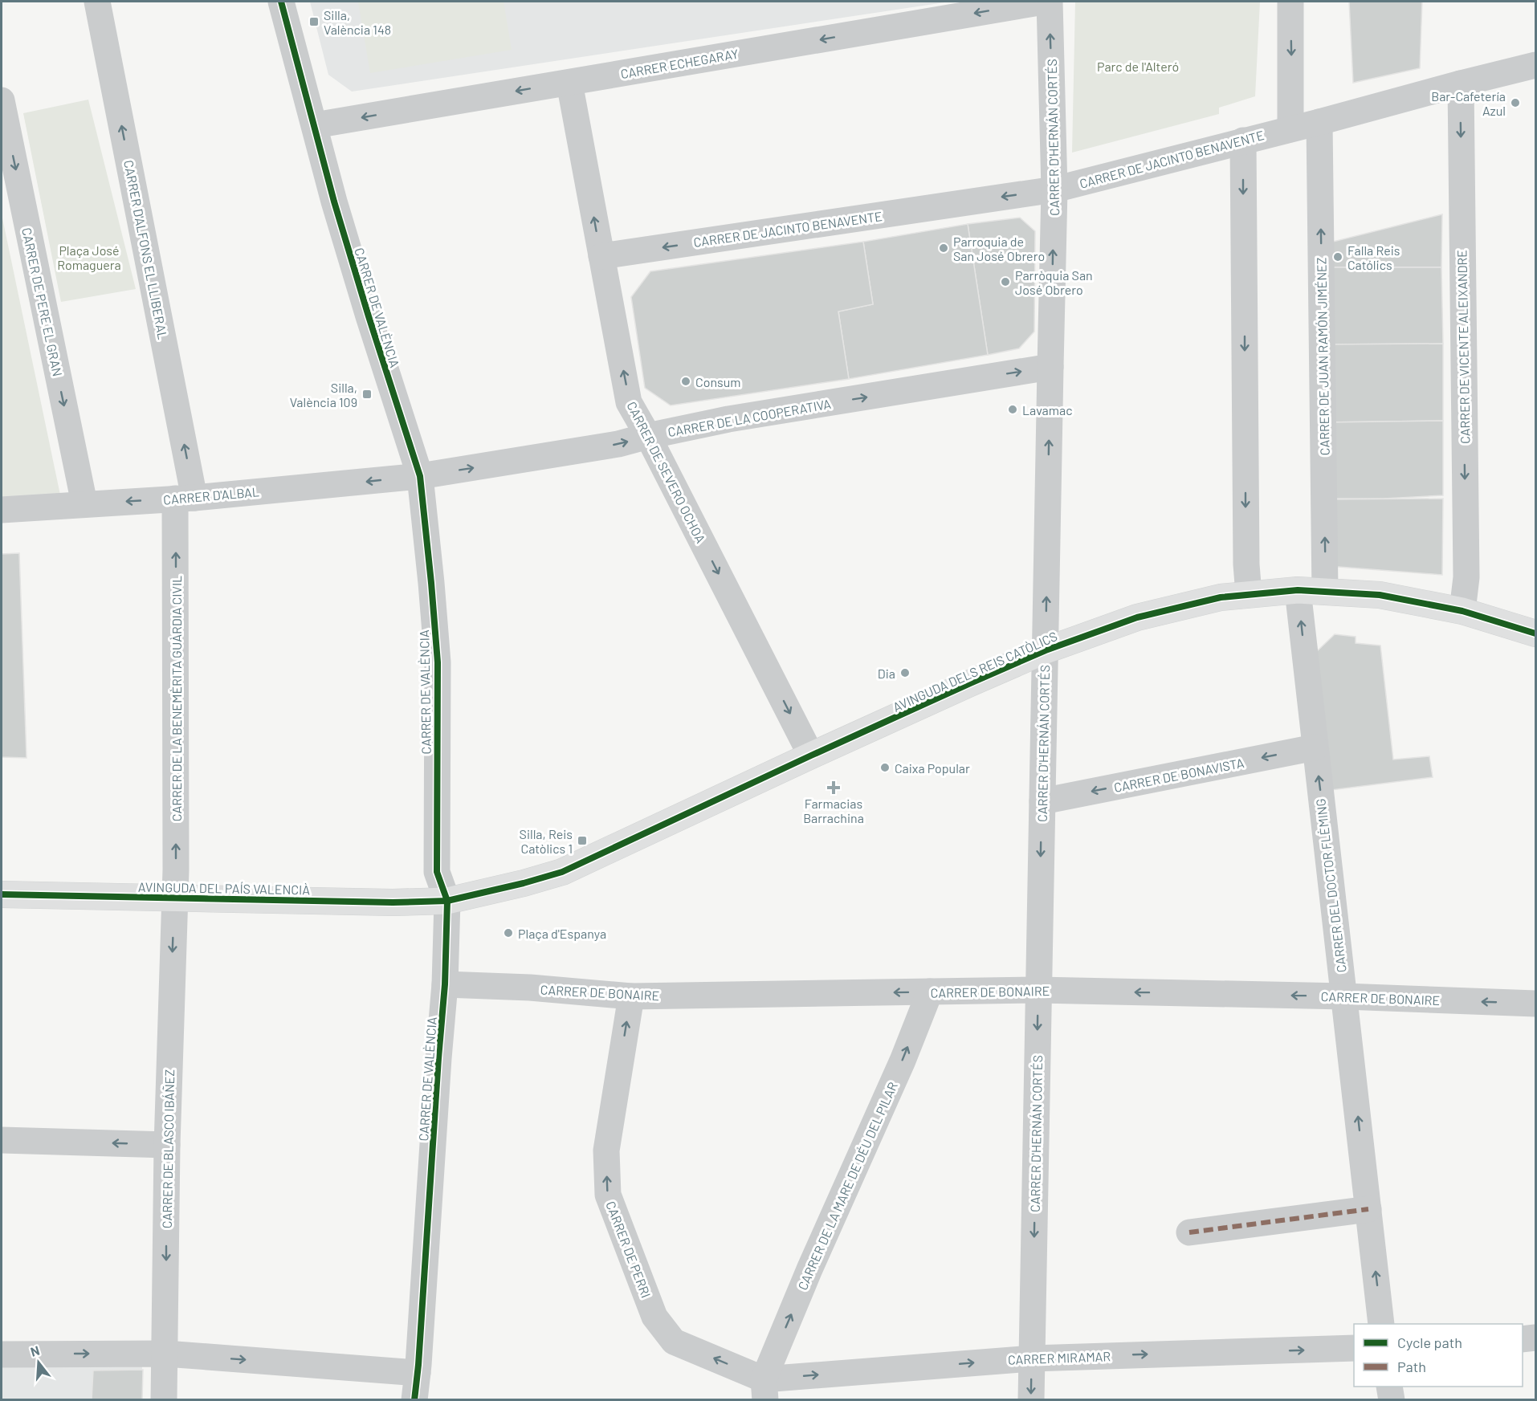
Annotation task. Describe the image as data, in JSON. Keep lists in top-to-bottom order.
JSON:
{
  "streets": {
    "street": [
      "CARRER ECHEGARAY",
      "CARRER D'HERNÁN CORTÉS",
      "CARRER DE JACINTO BENAVENTE",
      "CARRER D'ALFONS EL LLIBERAL",
      "CARRER DE PERE EL GRAN",
      "CARRER DE VALÈNCIA",
      "CARRER DE VICENTE ALEIXANDRE",
      "CARRER DE JUAN RAMÓN JIMÉNEZ",
      "CARRER DE LA COOPERATIVA",
      "CARRER DE SEVERO OCHOA",
      "CARRER D'ALBAL",
      "AVINGUDA DELS REIS CATÒLICS",
      "CARRER DE LA BENEMÈRITA GUÀRDIA CIVIL",
      "CARRER DE BONAVISTA",
      "CARRER DEL DOCTOR FLÈMING",
      "AVINGUDA DEL PAÍS VALENCIÀ",
      "CARRER DE BONAIRE",
      "CARRER DE BLASCO IBÁÑEZ",
      "CARRER DE LA MARE DE DÉU DEL PILAR",
      "CARRER DE PERRI",
      "CARRER MIRAMAR"
    ]
  },
  "crossings": [
    ["CARRER ECHEGARAY", "CARRER DE VALÈNCIA"],
    ["CARRER ECHEGARAY", "CARRER DE SEVERO OCHOA"],
    ["CARRER D'HERNÁN CORTÉS", "CARRER DE JACINTO BENAVENTE"],
    ["CARRER D'HERNÁN CORTÉS", "CARRER DE LA COOPERATIVA"],
    ["CARRER D'HERNÁN CORTÉS", "AVINGUDA DELS REIS CATÒLICS"],
    ["CARRER D'HERNÁN CORTÉS", "CARRER DE BONAVISTA"],
    ["CARRER D'HERNÁN CORTÉS", "CARRER DE BONAIRE"],
    ["CARRER D'HERNÁN CORTÉS", "CARRER MIRAMAR"],
    ["CARRER DE JACINTO BENAVENTE", "CARRER DE VICENTE ALEIXANDRE"],
    ["CARRER DE JACINTO BENAVENTE", "CARRER DE JUAN RAMÓN JIMÉNEZ"],
    ["CARRER DE JACINTO BENAVENTE", "CARRER DE SEVERO OCHOA"],
    ["CARRER D'ALFONS EL LLIBERAL", "CARRER D'ALBAL"],
    ["CARRER D'ALFONS EL LLIBERAL", "CARRER DE LA BENEMÈRITA GUÀRDIA CIVIL"],
    ["CARRER DE PERE EL GRAN", "CARRER D'ALBAL"],
    ["CARRER DE VALÈNCIA", "CARRER DE LA COOPERATIVA"],
    ["CARRER DE VALÈNCIA", "CARRER D'ALBAL"],
    ["CARRER DE VALÈNCIA", "AVINGUDA DELS REIS CATÒLICS"],
    ["CARRER DE VALÈNCIA", "AVINGUDA DEL PAÍS VALENCIÀ"],
    ["CARRER DE VALÈNCIA", "CARRER DE BONAIRE"],
    ["CARRER DE VICENTE ALEIXANDRE", "AVINGUDA DELS REIS CATÒLICS"],
    ["CARRER DE JUAN RAMÓN JIMÉNEZ", "AVINGUDA DELS REIS CATÒLICS"],
    ["CARRER DE LA COOPERATIVA", "CARRER DE SEVERO OCHOA"],
    ["CARRER DE LA COOPERATIVA", "CARRER D'ALBAL"],
    ["CARRER DE SEVERO OCHOA", "AVINGUDA DELS REIS CATÒLICS"],
    ["CARRER D'ALBAL", "CARRER DE LA BENEMÈRITA GUÀRDIA CIVIL"],
    ["AVINGUDA DELS REIS CATÒLICS", "CARRER DEL DOCTOR FLÈMING"],
    ["AVINGUDA DELS REIS CATÒLICS", "AVINGUDA DEL PAÍS VALENCIÀ"],
    ["CARRER DE LA BENEMÈRITA GUÀRDIA CIVIL", "AVINGUDA DEL PAÍS VALENCIÀ"],
    ["CARRER DE LA BENEMÈRITA GUÀRDIA CIVIL", "CARRER DE BLASCO IBÁÑEZ"],
    ["CARRER DE BONAVISTA", "CARRER DEL DOCTOR FLÈMING"],
    ["CARRER DEL DOCTOR FLÈMING", "CARRER DE BONAIRE"],
    ["AVINGUDA DEL PAÍS VALENCIÀ", "CARRER DE BLASCO IBÁÑEZ"],
    ["CARRER DE BONAIRE", "CARRER DE LA MARE DE DÉU DEL PILAR"],
    ["CARRER DE BONAIRE", "CARRER DE PERRI"],
    ["CARRER DE LA MARE DE DÉU DEL PILAR", "CARRER DE PERRI"],
    ["CARRER DE LA MARE DE DÉU DEL PILAR", "CARRER MIRAMAR"],
    ["CARRER DE PERRI", "CARRER MIRAMAR"]
  ],
  "one_way": [
    "CARRER ECHEGARAY",
    "CARRER DE JACINTO BENAVENTE",
    "CARRER D'ALFONS EL LLIBERAL",
    "CARRER DE PERE EL GRAN",
    "CARRER DE LA COOPERATIVA",
    "CARRER D'ALBAL",
    "CARRER DE LA BENEMÈRITA GUÀRDIA CIVIL",
    "CARRER DE BONAVISTA",
    "CARRER DEL DOCTOR FLÈMING",
    "CARRER DE BONAIRE",
    "CARRER DE BLASCO IBÁÑEZ",
    "CARRER DE LA MARE DE DÉU DEL PILAR",
    "CARRER DE PERRI",
    "CARRER MIRAMAR"
  ],
  "parks": ["Parc de l'Alteró", "Plaça José Romaguera"],
  "places": {
    "transit": ["Silla, València 148", "Silla, València 109", "Silla, Reis Catòlics 1"],
    "other": [
      "Bar-Cafetería Azul",
      "Parroquia de San José Obrero",
      "Falla Reis Católics",
      "Parròquia San José Obrero",
      "Consum",
      "Lavamac",
      "Dia",
      "Caixa Popular",
      "Plaça d'Espanya"
    ],
    "health": ["Farmacias Barrachina"]
  },
  "legend": ["Cycle path", "Path"],
  "north": "top"
}
